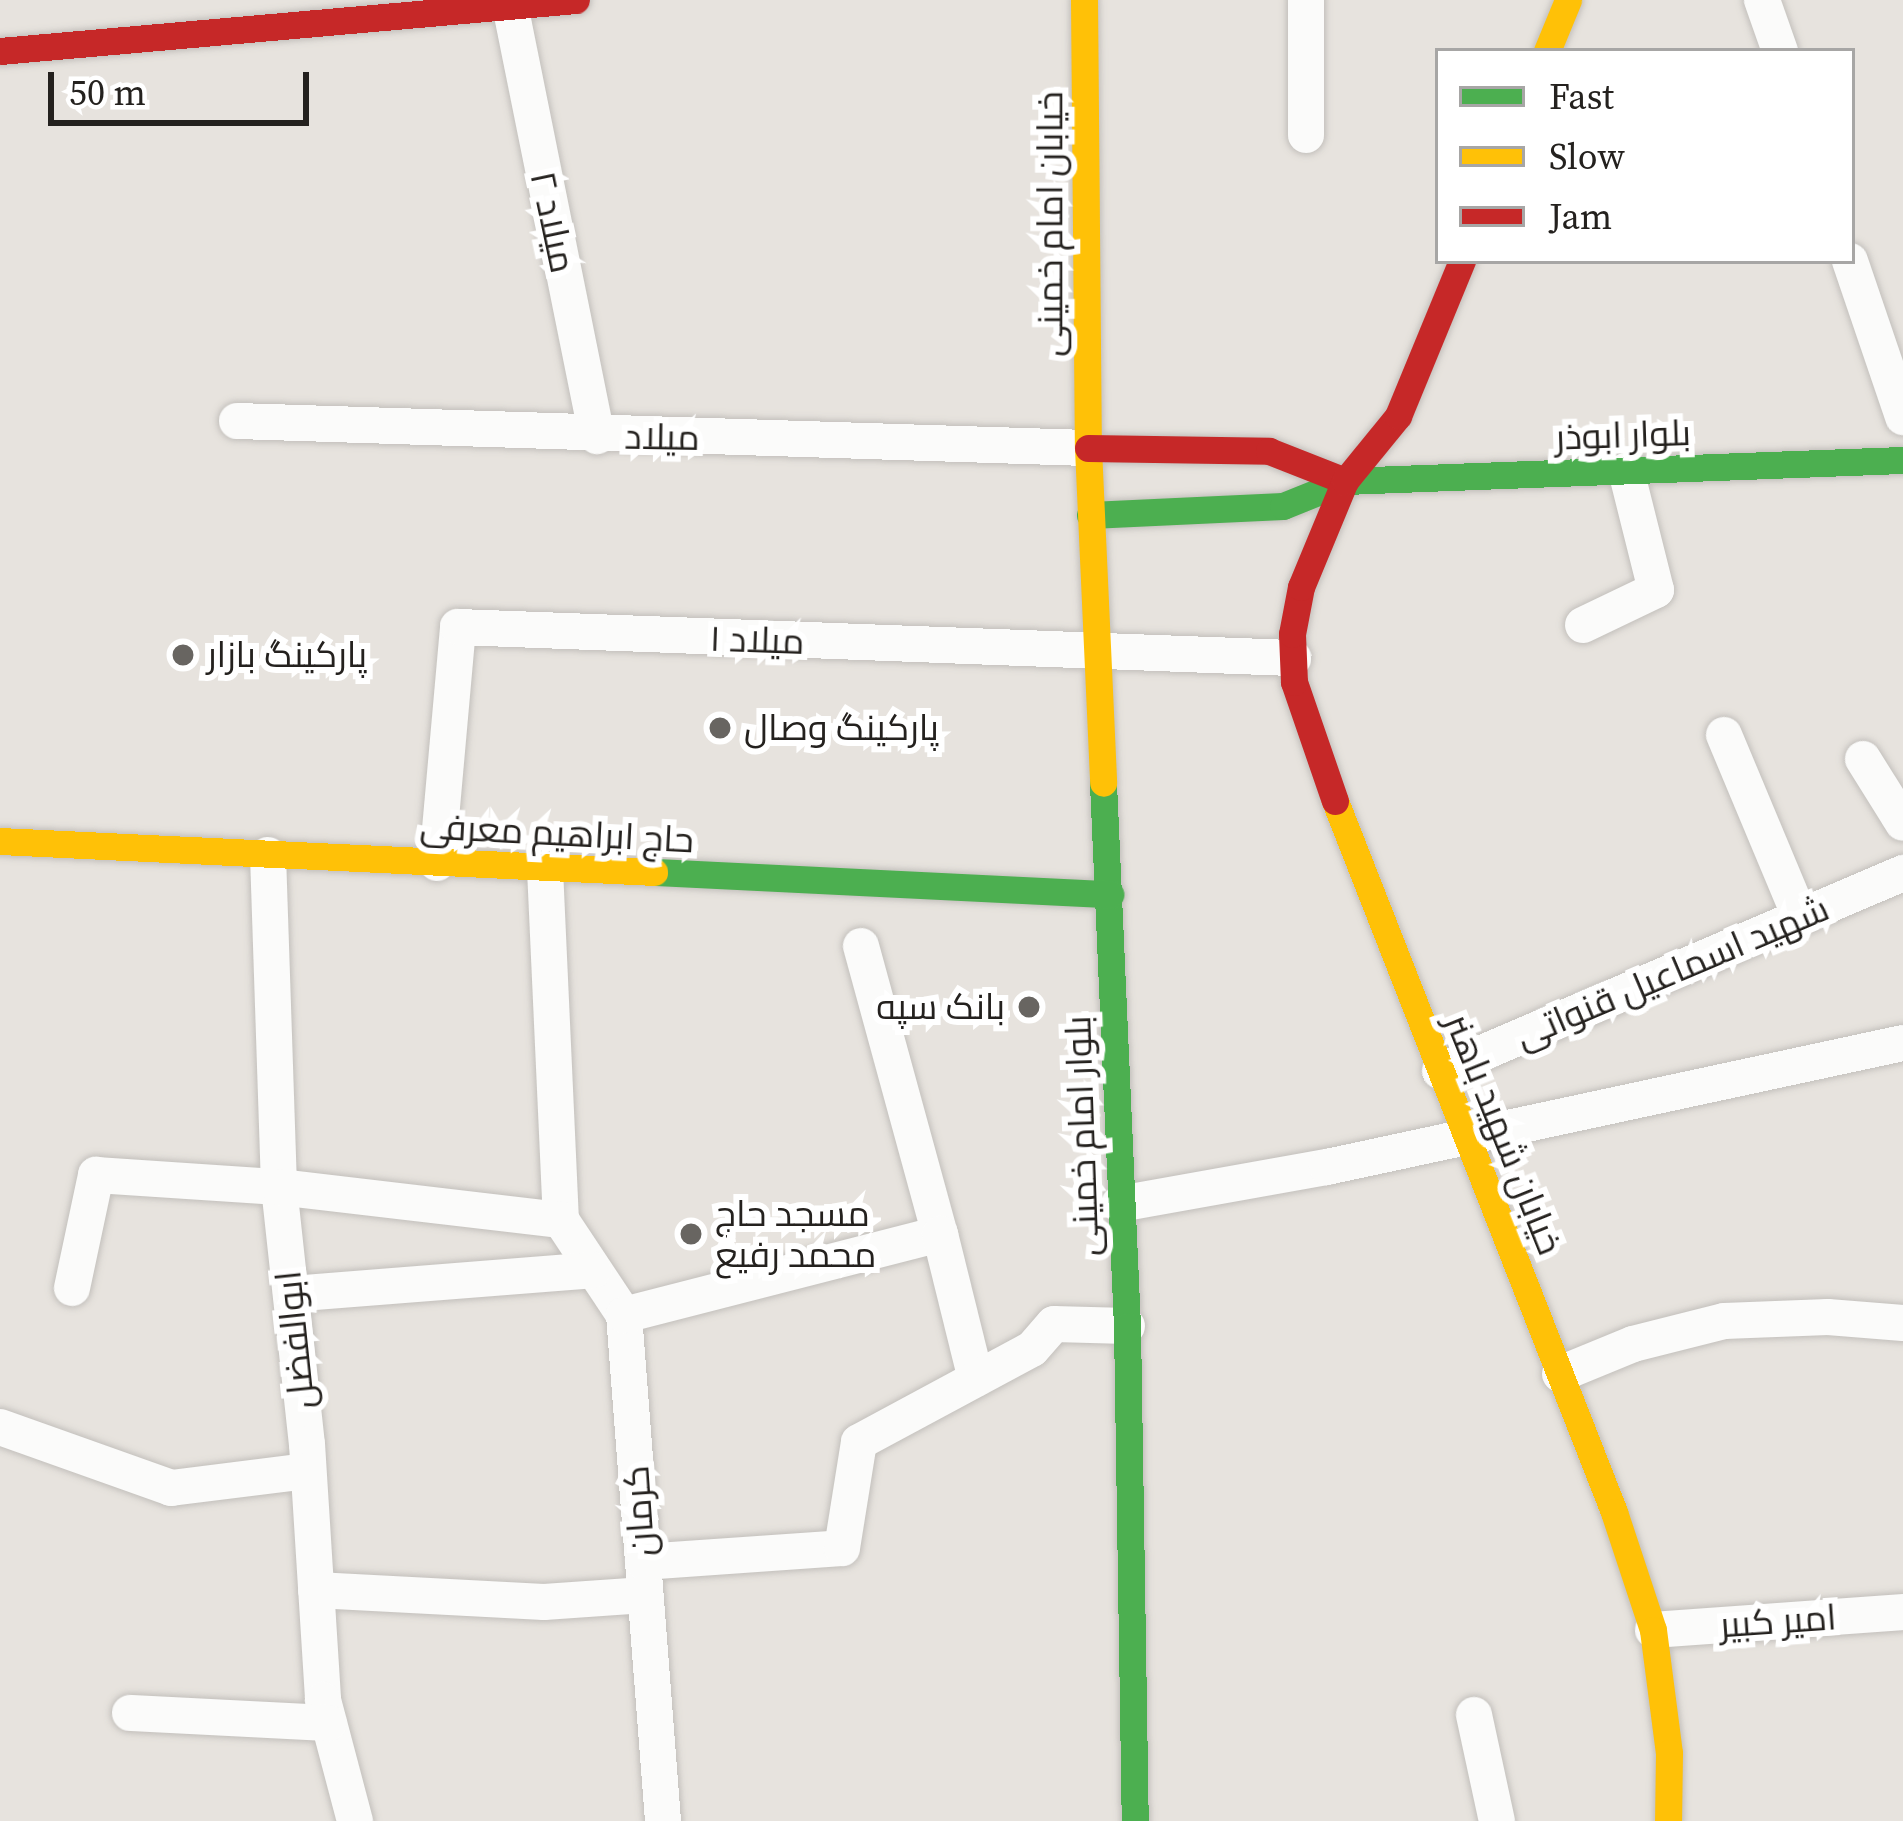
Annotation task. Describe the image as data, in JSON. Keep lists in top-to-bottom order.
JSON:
{
  "streets": {
    "main road": [
      "خیابان امام خمینی",
      "بلوار ابوذر",
      "حاج ابراهیم معرفی",
      "خیابان شهید باهنر",
      "بلوار امام خمینی"
    ],
    "street": [
      "میلاد ۲",
      "میلاد",
      "میلاد ۱",
      "شهید اسماعیل قنواتی",
      "ابوالفضل",
      "کرمان",
      "امیر کبیر"
    ]
  },
  "crossings": [
    ["میلاد ۲", "میلاد"],
    ["خیابان امام خمینی", "میلاد"],
    ["خیابان امام خمینی", "بلوار امام خمینی"],
    ["بلوار ابوذر", "خیابان شهید باهنر"],
    ["میلاد", "بلوار امام خمینی"],
    ["میلاد ۱", "حاج ابراهیم معرفی"],
    ["میلاد ۱", "خیابان شهید باهنر"],
    ["میلاد ۱", "بلوار امام خمینی"],
    ["حاج ابراهیم معرفی", "بلوار امام خمینی"],
    ["حاج ابراهیم معرفی", "ابوالفضل"],
    ["شهید اسماعیل قنواتی", "خیابان شهید باهنر"],
    ["خیابان شهید باهنر", "امیر کبیر"]
  ],
  "places": [
    "پارکینگ بازار",
    "پارکینگ وصال",
    "بانک سپه",
    "مسجد حاج محمد رفیع"
  ],
  "legend": ["Fast", "Slow", "Jam"],
  "scale_bar": "50 m"
}
